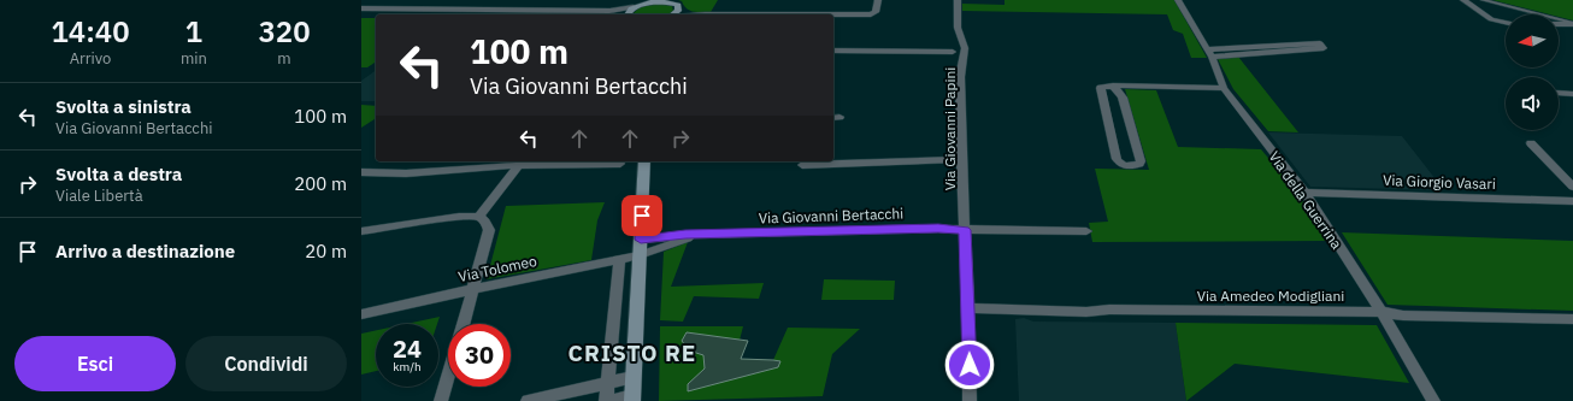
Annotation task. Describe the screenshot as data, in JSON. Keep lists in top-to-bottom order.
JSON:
{
  "streets": {
    "street": [
      "Via Giovanni Papini",
      "Via Giorgio Vasari",
      "Via della Guerrina",
      "Via Giovanni Bertacchi",
      "Via Tolomeo",
      "Via Amedeo Modigliani"
    ]
  },
  "crossings": [
    ["Via Giovanni Papini", "Via Giovanni Bertacchi"],
    ["Via Giorgio Vasari", "Via della Guerrina"],
    ["Via della Guerrina", "Via Amedeo Modigliani"],
    ["Via Giovanni Bertacchi", "Via Tolomeo"]
  ],
  "districts": ["CRISTO RE"],
  "north": "left",
  "page": {
    "eta": [
      "14:40",
      "Arrivo",
      "1",
      "min",
      "320",
      "m"
    ],
    "turn": ["100 m", "Via Giovanni Bertacchi"],
    "list": [
      {
        "name": "Svolta a sinistra",
        "note": "Via Giovanni Bertacchi",
        "value": "100 m"
      },
      {
        "name": "Svolta a destra",
        "note": "Viale Libertà",
        "value": "200 m"
      },
      {
        "name": "Arrivo a destinazione",
        "value": "20 m"
      }
    ],
    "speed": "24 km/h",
    "limit": "30",
    "buttons": ["Esci", "Condividi"]
  }
}
